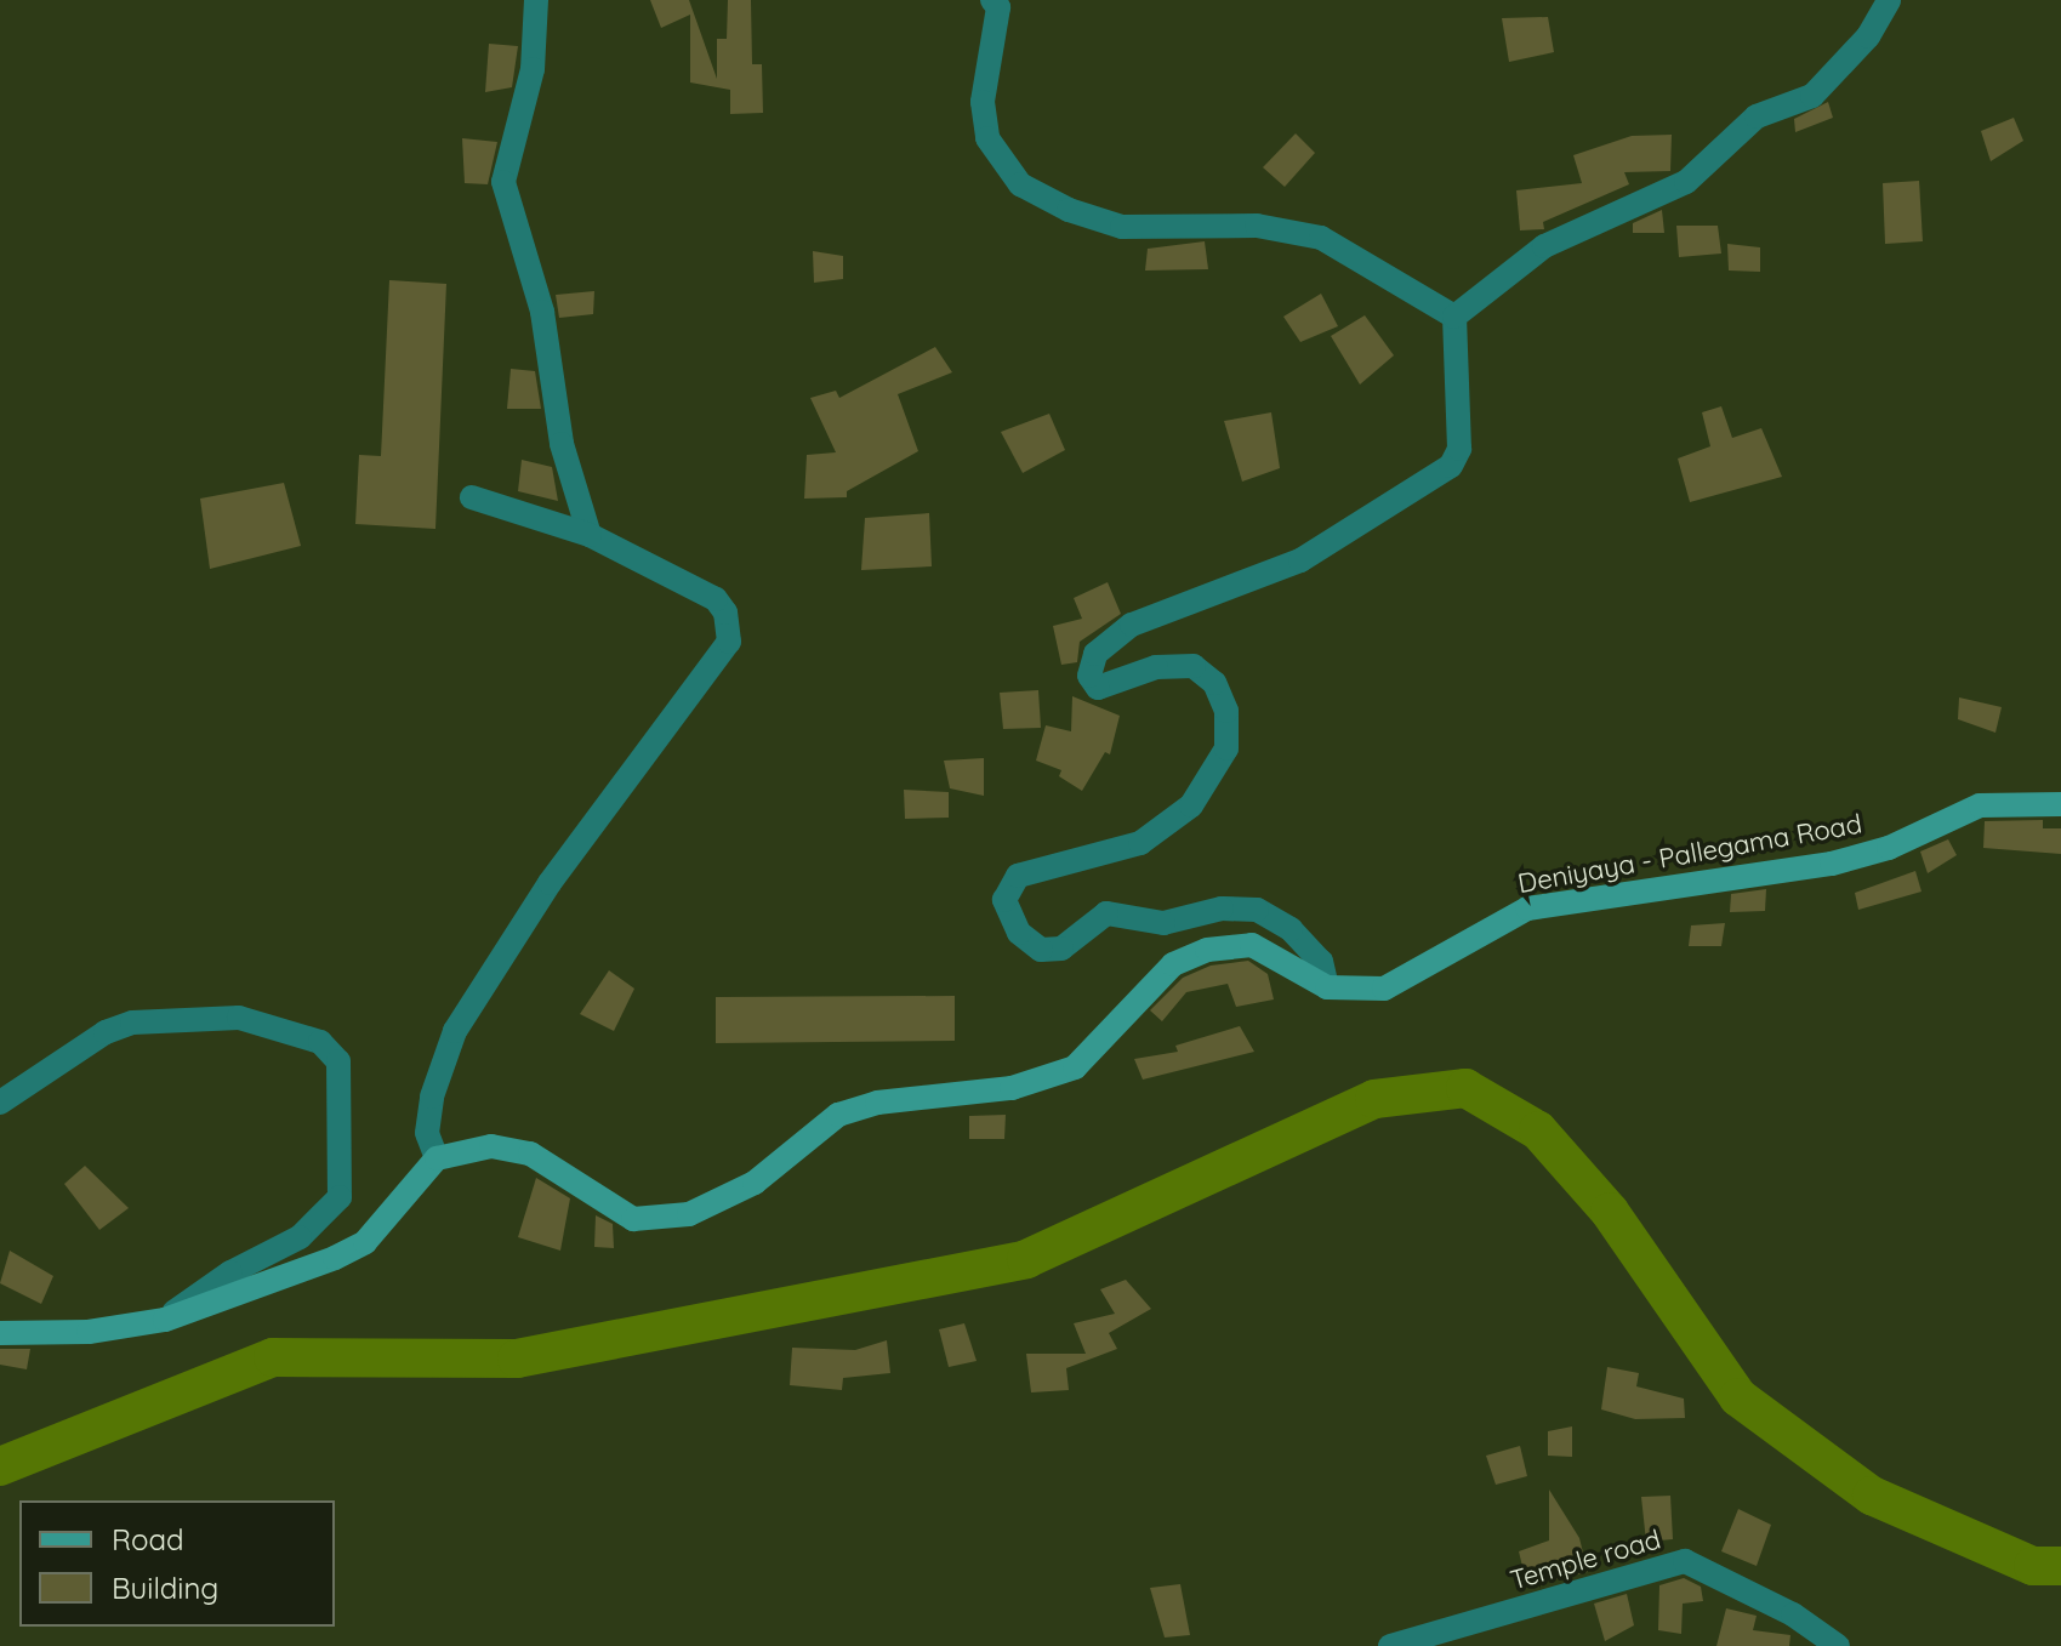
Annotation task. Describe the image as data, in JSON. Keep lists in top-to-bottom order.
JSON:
{
  "streets": {
    "main road": ["Deniyaya - Pallegama Road"],
    "street": ["Temple road"]
  },
  "legend": ["Road", "Building"]
}
